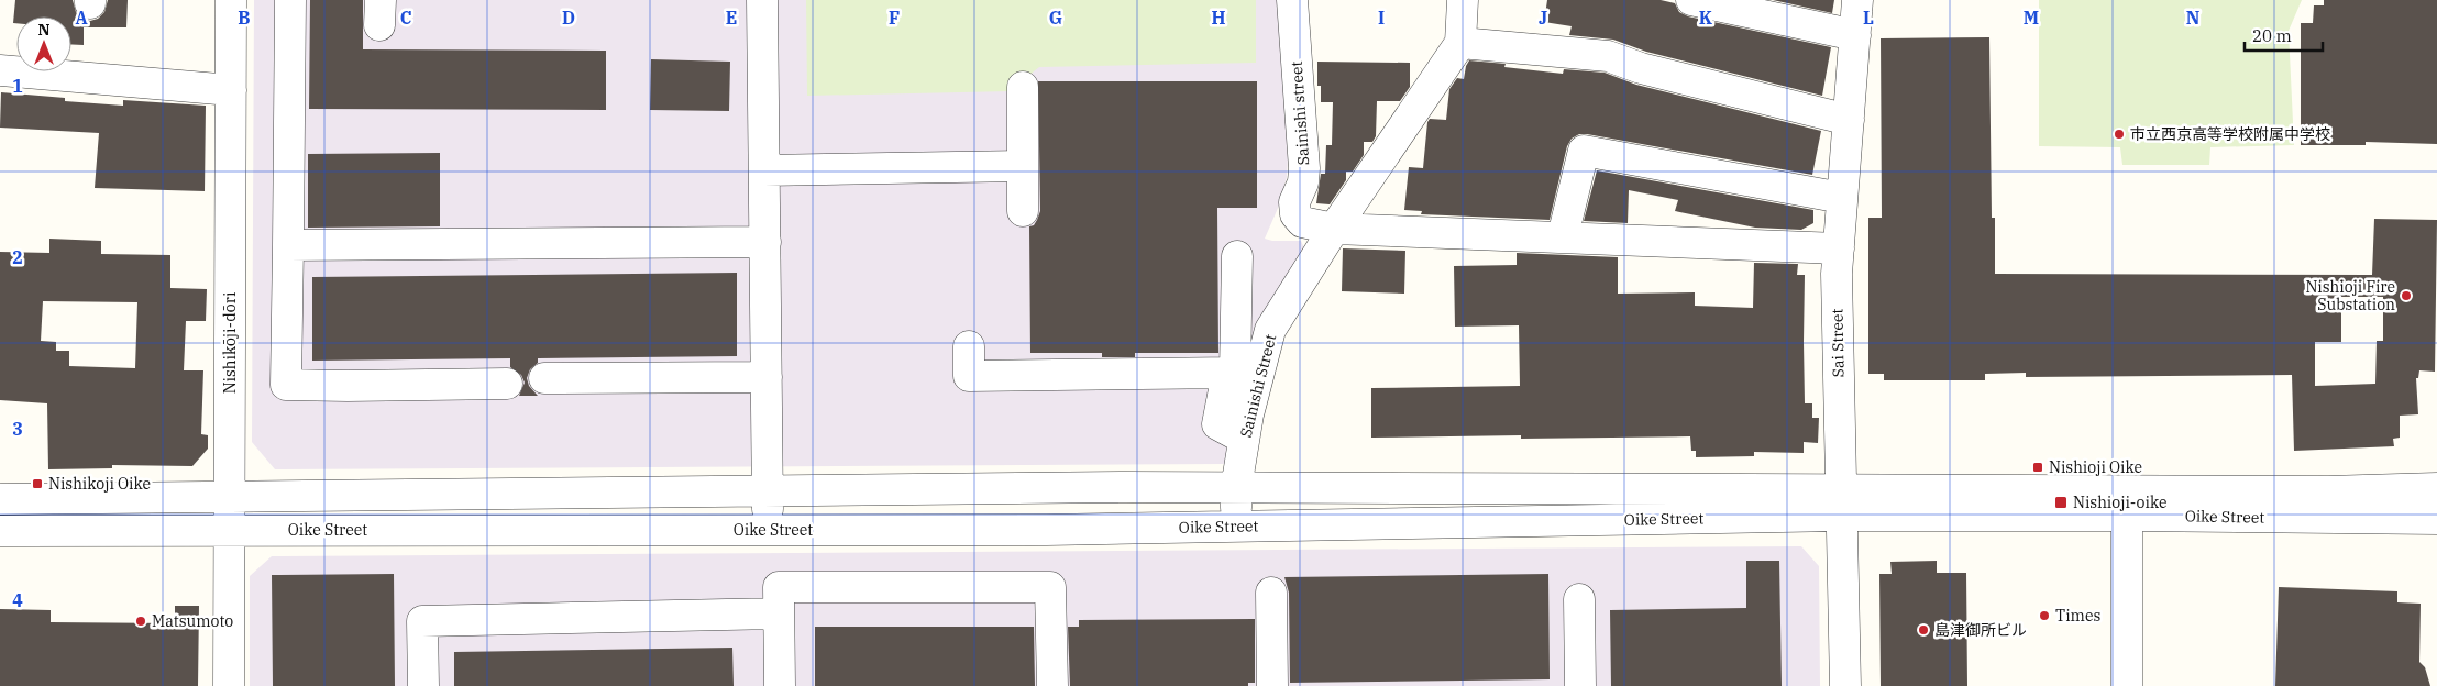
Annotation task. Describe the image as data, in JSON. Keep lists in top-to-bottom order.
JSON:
{
  "streets": {
    "street": [
      "Sainishi street",
      "Nishikōji-dōri",
      "Sai Street",
      "Sainishi Street",
      "Oike Street"
    ]
  },
  "crossings": [
    ["Sainishi street", "Sainishi Street"],
    ["Nishikōji-dōri", "Oike Street"],
    ["Sai Street", "Oike Street"],
    ["Sainishi Street", "Oike Street"]
  ],
  "places": {
    "other": [
      "市立西京高等学校附属中学校",
      "Nishioji Fire Substation",
      "Times",
      "Matsumoto",
      "島津御所ビル"
    ],
    "transit": ["Nishioji Oike", "Nishikoji Oike", "Nishioji-oike"]
  },
  "scale_bar": "20 m",
  "north": "top",
  "grid": {
    "columns": [
      "A",
      "B",
      "C",
      "D",
      "E",
      "F",
      "G",
      "H",
      "I",
      "J",
      "K",
      "L",
      "M",
      "N"
    ],
    "rows": [
      "1",
      "2",
      "3",
      "4"
    ]
  }
}
